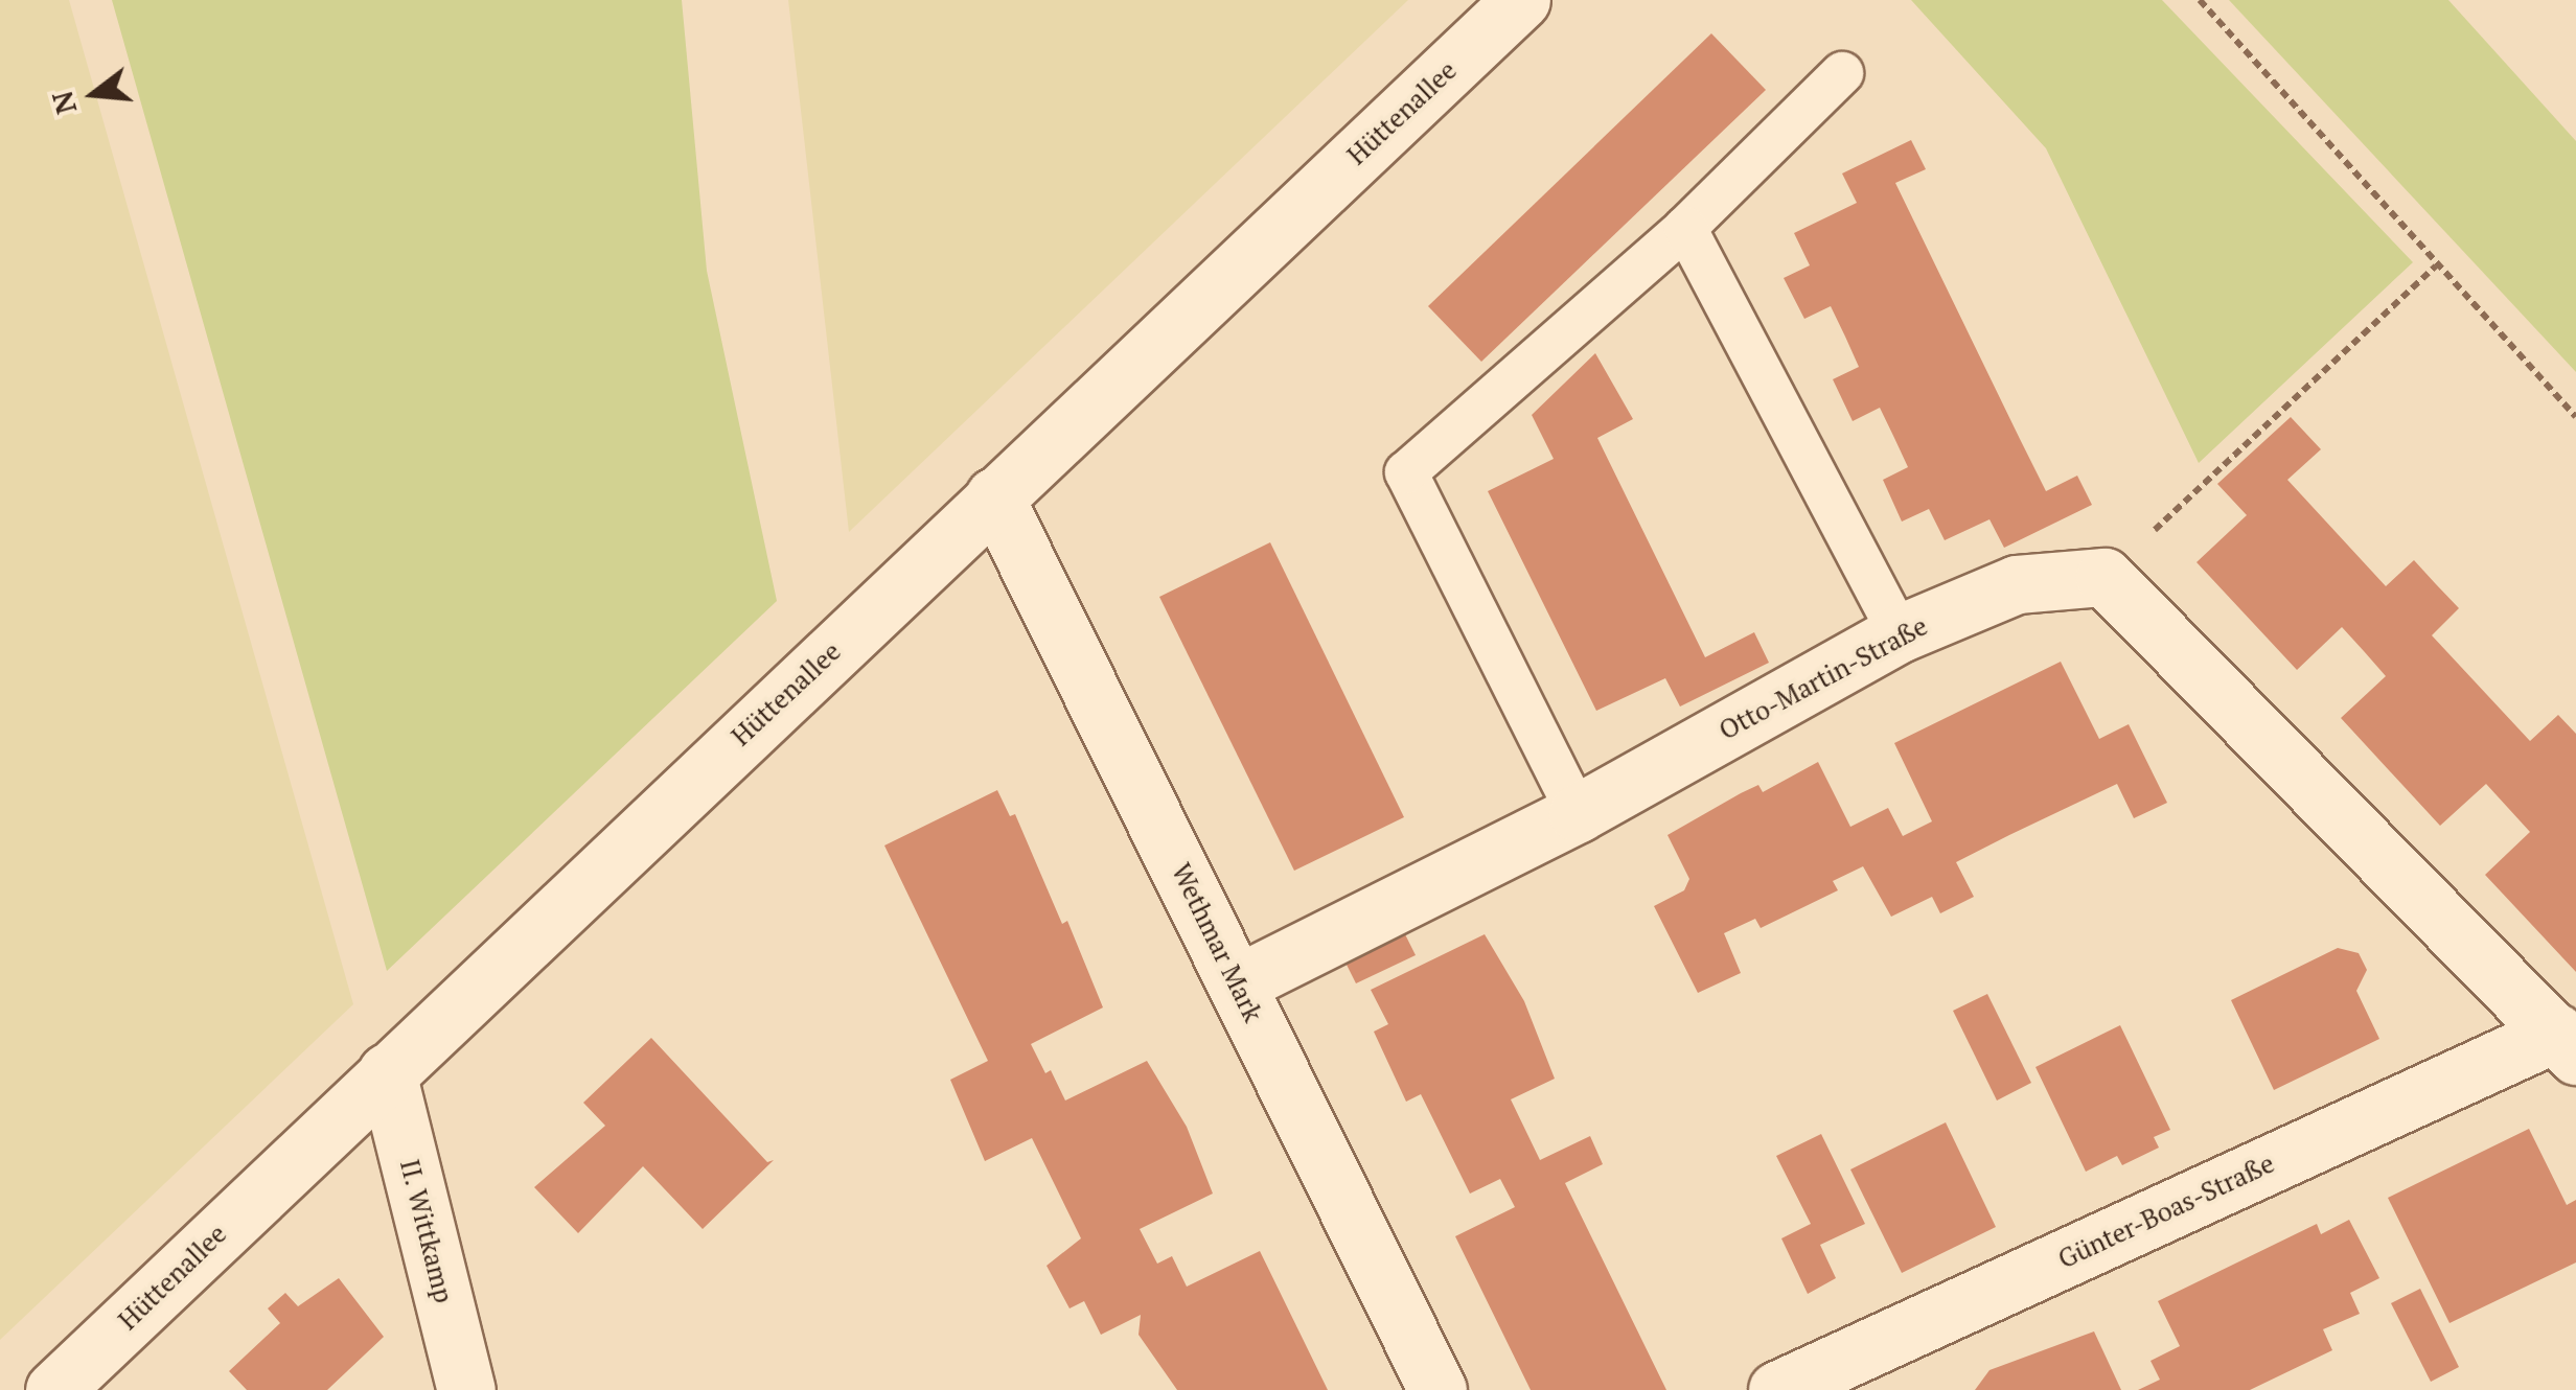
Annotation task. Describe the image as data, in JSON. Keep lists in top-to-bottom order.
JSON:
{
  "streets": {
    "street": [
      "Hüttenallee",
      "Otto-Martin-Straße",
      "Wethmar Mark",
      "Günter-Boas-Straße",
      "II. Wittkamp"
    ]
  },
  "crossings": [
    ["Hüttenallee", "Wethmar Mark"],
    ["Hüttenallee", "II. Wittkamp"],
    ["Otto-Martin-Straße", "Wethmar Mark"]
  ],
  "north": "left"
}
